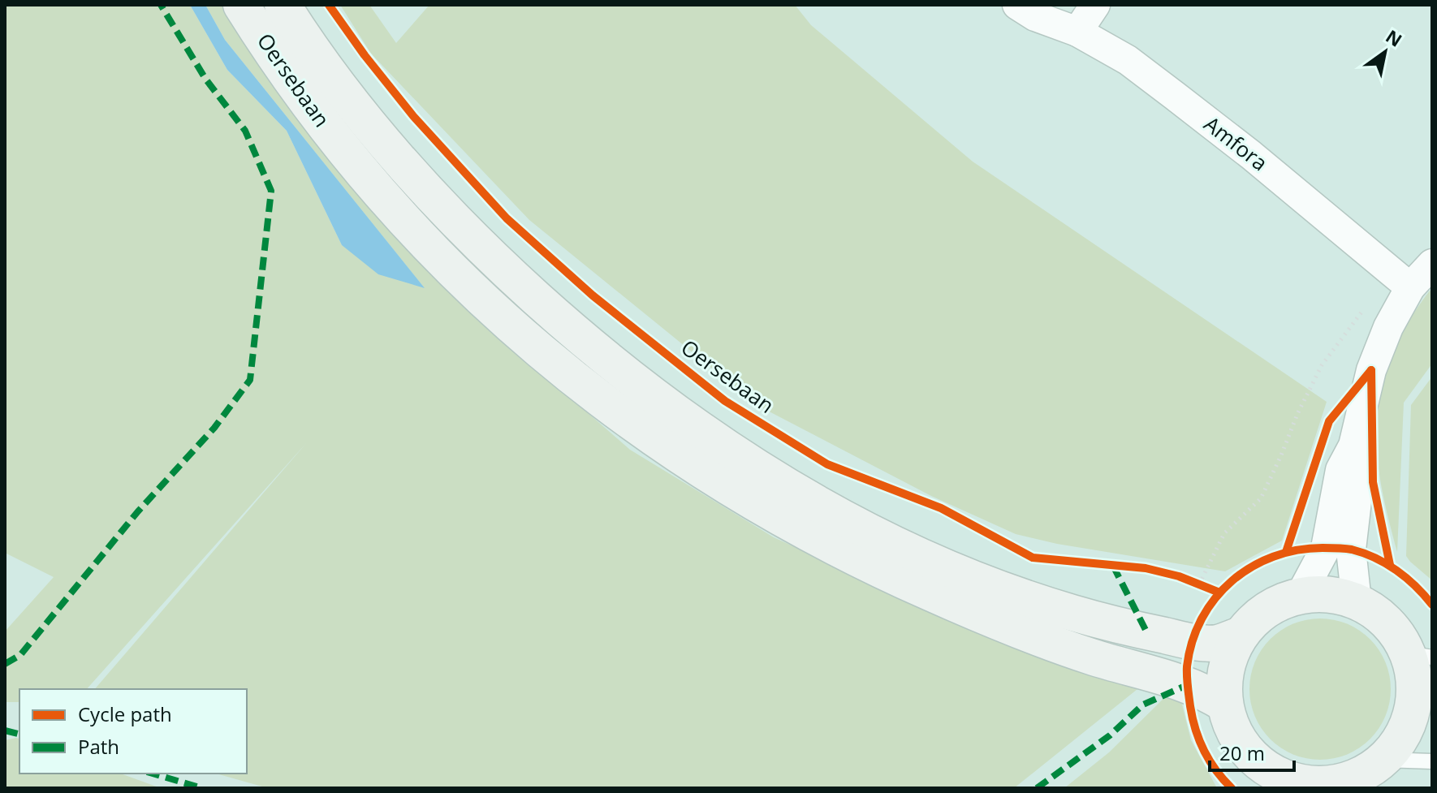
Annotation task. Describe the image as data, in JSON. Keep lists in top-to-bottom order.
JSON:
{
  "streets": {
    "main road": ["Oersebaan"],
    "street": ["Amfora"]
  },
  "legend": ["Cycle path", "Path"],
  "scale_bar": "20 m",
  "north": "top right"
}
